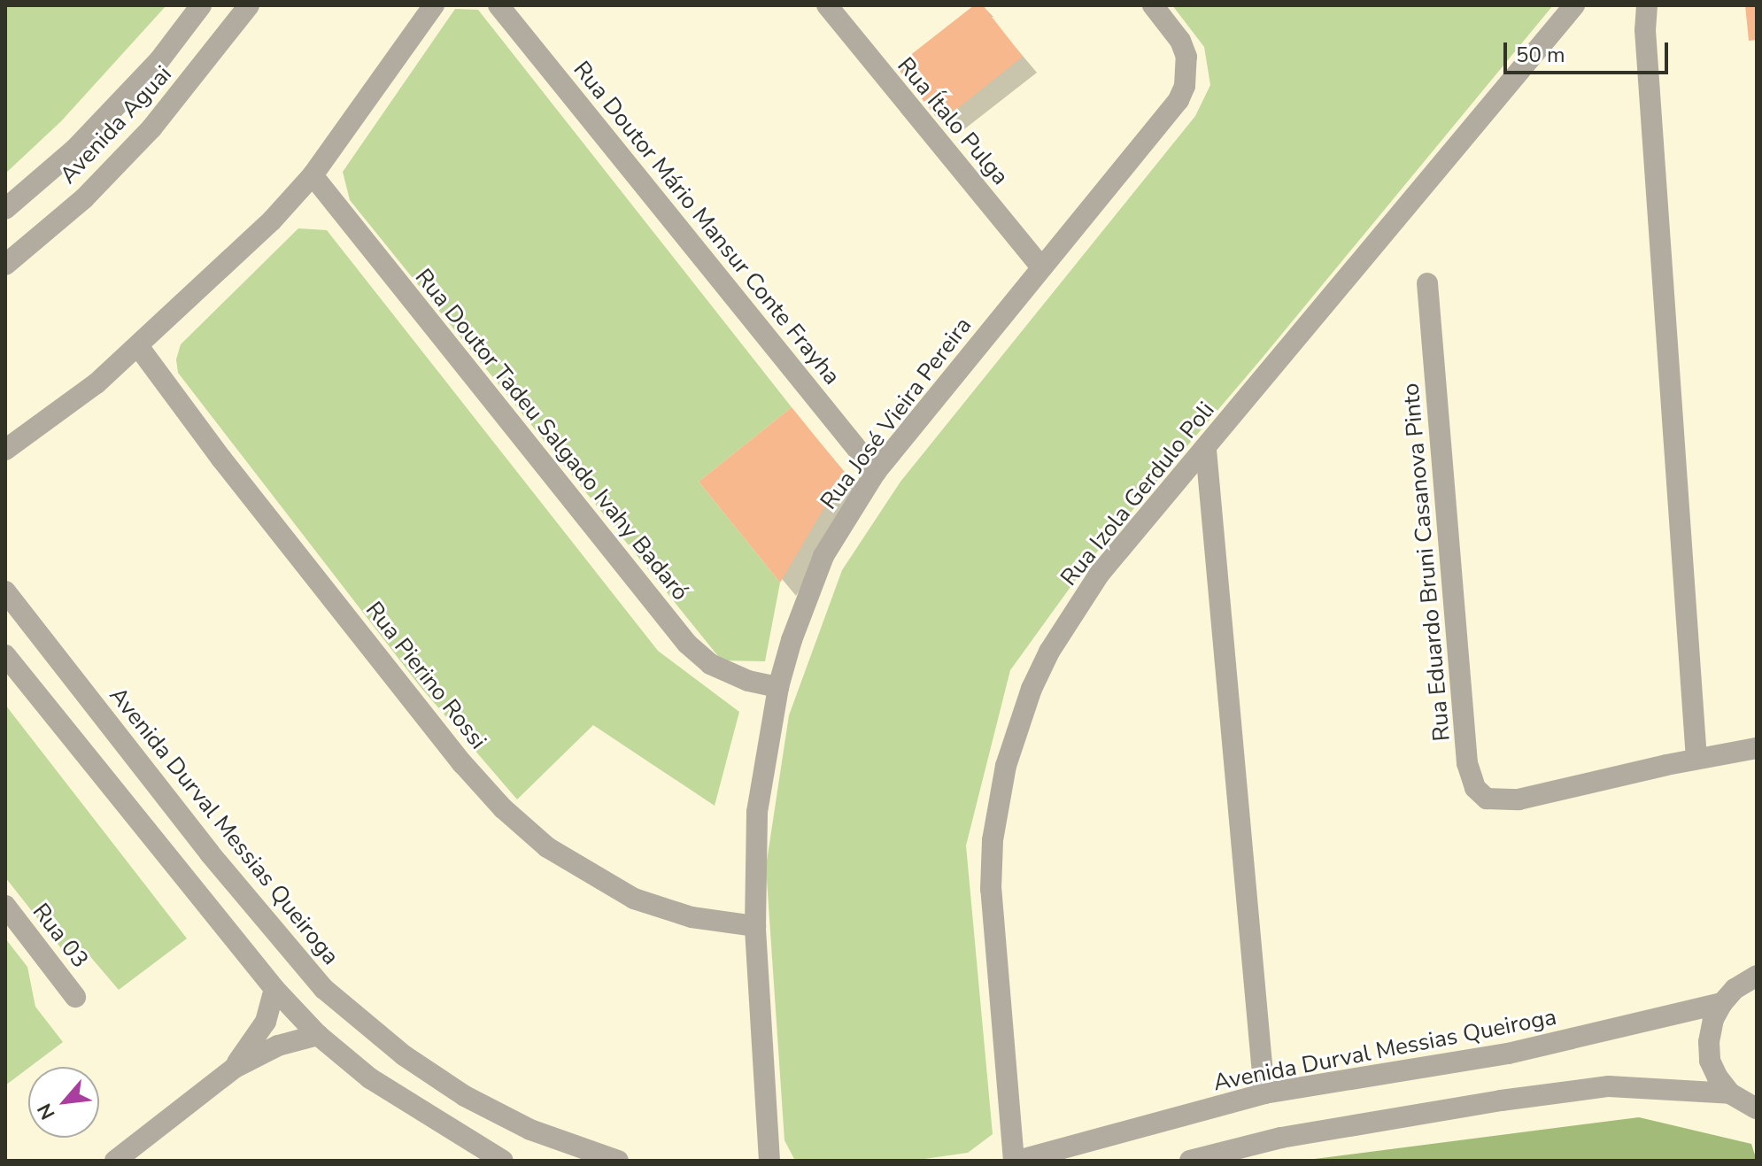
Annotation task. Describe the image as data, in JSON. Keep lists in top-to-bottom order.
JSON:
{
  "streets": {
    "street": [
      "Rua Ítalo Pulga",
      "Avenida Aguai",
      "Rua Doutor Mário Mansur Conte Frayha",
      "Rua José Vieira Pereira",
      "Rua Doutor Tadeu Salgado Ivahy Badaró",
      "Rua Izola Gerdulo Poli",
      "Rua Eduardo Bruni Casanova Pinto",
      "Rua Pierino Rossi",
      "Avenida Durval Messias Queiroga",
      "Rua 03"
    ]
  },
  "crossings": [
    ["Rua Ítalo Pulga", "Rua José Vieira Pereira"],
    ["Rua Doutor Mário Mansur Conte Frayha", "Rua José Vieira Pereira"],
    ["Rua José Vieira Pereira", "Rua Doutor Tadeu Salgado Ivahy Badaró"],
    ["Rua José Vieira Pereira", "Rua Pierino Rossi"],
    ["Rua Izola Gerdulo Poli", "Avenida Durval Messias Queiroga"]
  ],
  "scale_bar": "50 m",
  "north": "bottom left"
}
